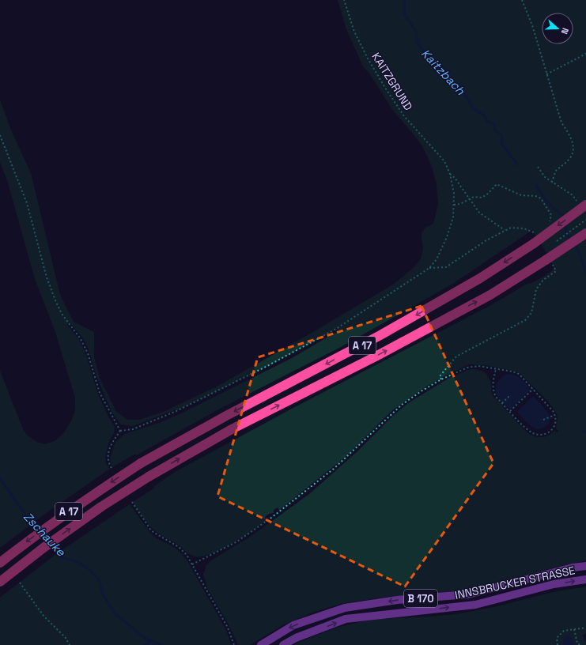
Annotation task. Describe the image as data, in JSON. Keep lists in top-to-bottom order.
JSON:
{
  "streets": {
    "highway": ["A 17"],
    "main road": ["INNSBRUCKER STRASSE", "B 170"],
    "path": ["KAITZGRUND"]
  },
  "water": ["Kaitzbach", "Zschauke"],
  "north": "right"
}
